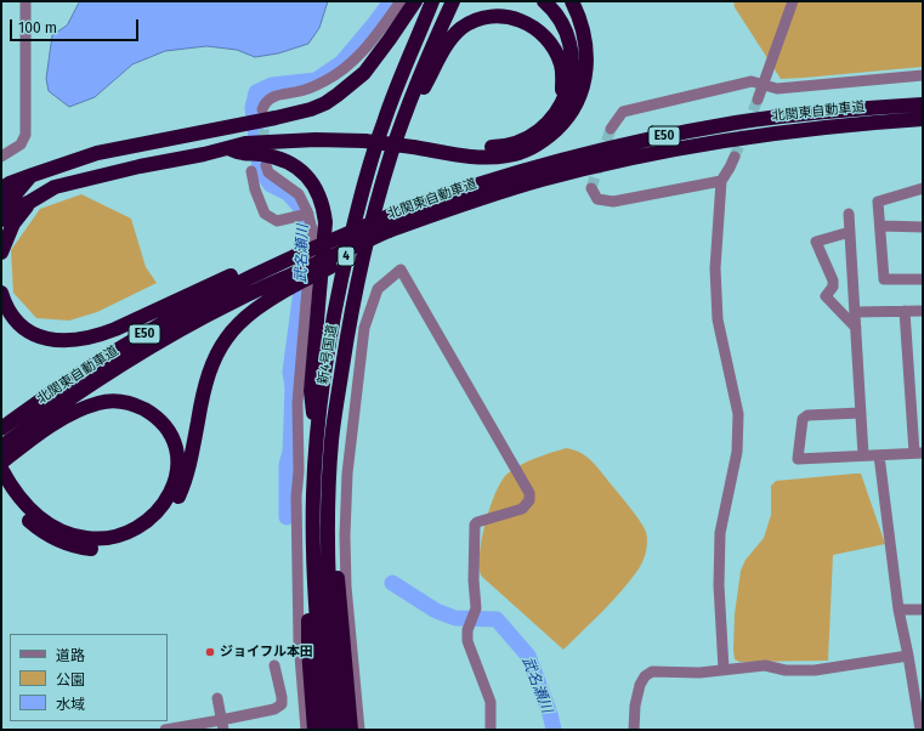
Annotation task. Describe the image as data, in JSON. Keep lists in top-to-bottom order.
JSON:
{
  "streets": {
    "highway": [
      "北関東自動車道",
      "E50",
      "4",
      "新4号国道"
    ]
  },
  "water": ["武名瀬川"],
  "places": ["ジョイフル本田"],
  "legend": ["道路", "公園", "水域"],
  "scale_bar": "100 m"
}
